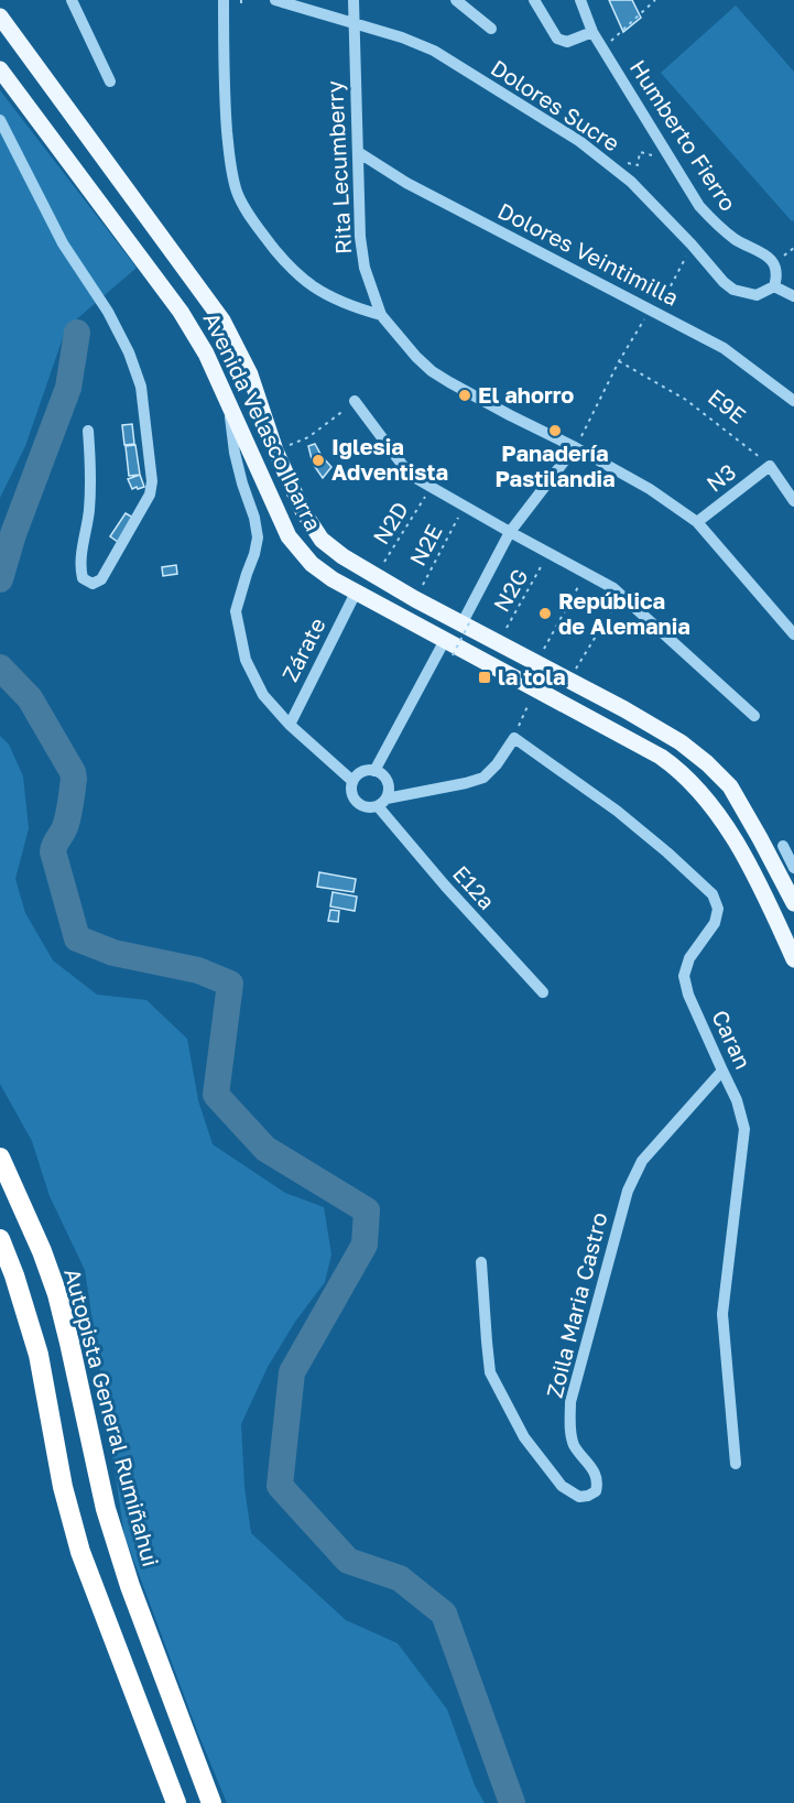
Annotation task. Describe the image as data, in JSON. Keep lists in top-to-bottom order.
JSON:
{
  "streets": {
    "highway": ["Autopista General Rumiñahui"],
    "main road": ["Avenida Velasco Ibarra"],
    "street": [
      "Dolores Sucre",
      "Humberto Fierro",
      "Rita Lecumberry",
      "Dolores Veintimilla",
      "N3",
      "Zárate",
      "E12a",
      "Caran",
      "Zoila Maria Castro"
    ],
    "path": [
      "E9E",
      "N2D",
      "N2E",
      "N2G"
    ]
  },
  "crossings": [
    ["Dolores Sucre", "Humberto Fierro"],
    ["Dolores Sucre", "Rita Lecumberry"],
    ["Rita Lecumberry", "Dolores Veintimilla"],
    ["Rita Lecumberry", "N3"],
    ["E9E", "N3"],
    ["Avenida Velasco Ibarra", "N2D"],
    ["Avenida Velasco Ibarra", "N2E"],
    ["Avenida Velasco Ibarra", "N2G"],
    ["Avenida Velasco Ibarra", "Zárate"],
    ["Caran", "Zoila Maria Castro"]
  ],
  "places": {
    "other": [
      "El ahorro",
      "Panadería Pastilandia",
      "Iglesia Adventista",
      "República de Alemania"
    ],
    "transit": ["la tola"]
  }
}
